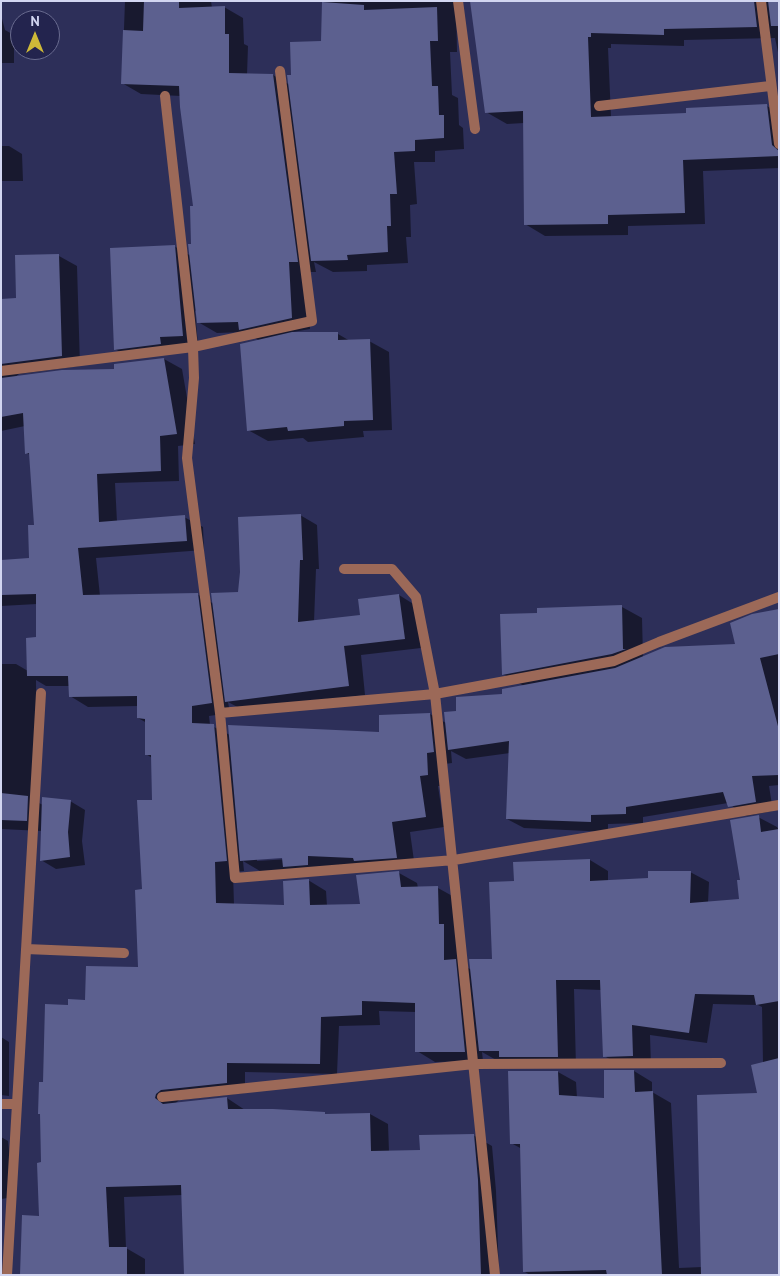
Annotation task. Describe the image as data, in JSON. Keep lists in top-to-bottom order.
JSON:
{
  "north": "top"
}
